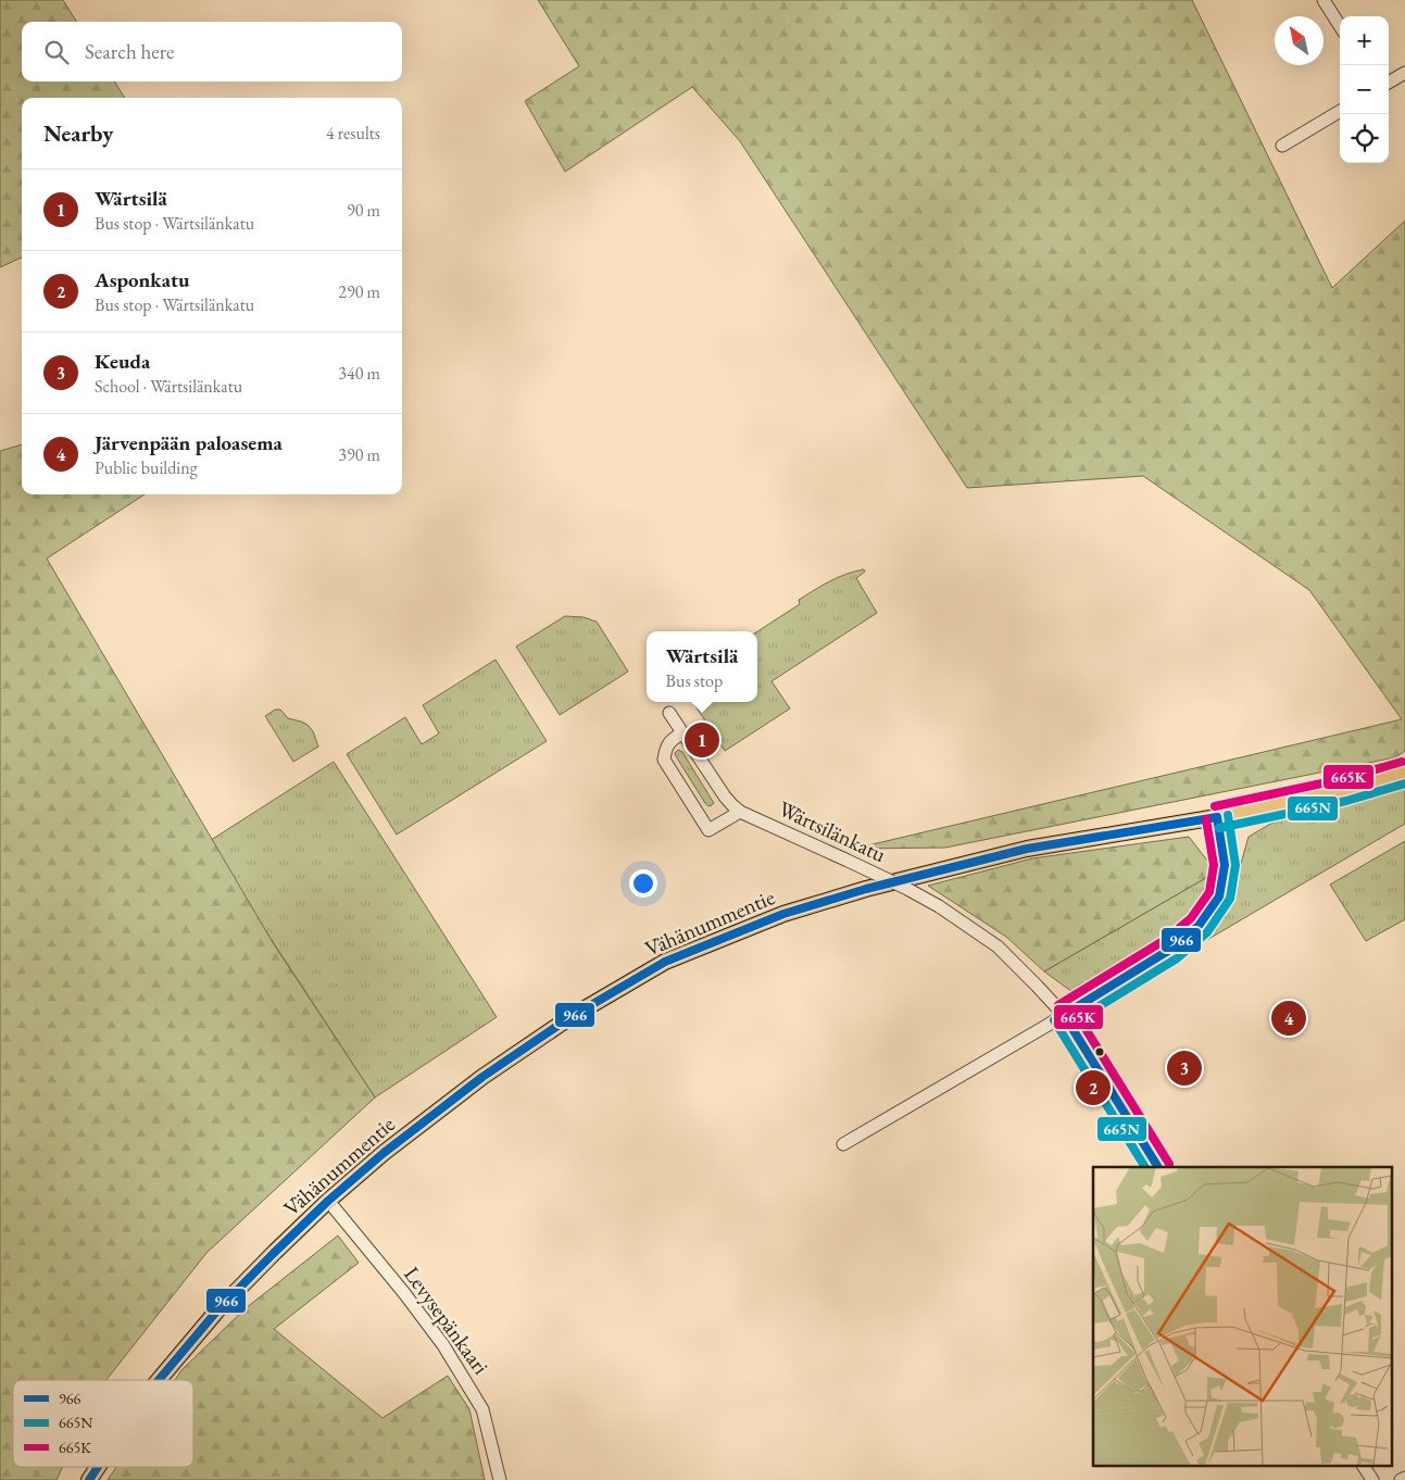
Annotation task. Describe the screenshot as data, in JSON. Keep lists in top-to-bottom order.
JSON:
{
  "streets": {
    "main road": ["Vähänummentie"],
    "street": ["Wärtsilänkatu", "Levysepänkaari"]
  },
  "crossings": [
    ["Vähänummentie", "Levysepänkaari"]
  ],
  "lines": ["transit line 665K", "transit line 665N", "transit line 966"],
  "legend": ["966", "665N", "665K"],
  "north": "top left",
  "page": {
    "map_buttons": ["+", "−"],
    "search": "Search here",
    "heading": ["Nearby", "4 results"],
    "list": [
      {
        "mark": "1",
        "name": "Wärtsilä",
        "note": "Bus stop · Wärtsilänkatu",
        "value": "90 m"
      },
      {
        "mark": "2",
        "name": "Asponkatu",
        "note": "Bus stop · Wärtsilänkatu",
        "value": "290 m"
      },
      {
        "mark": "3",
        "name": "Keuda",
        "note": "School · Wärtsilänkatu",
        "value": "340 m"
      },
      {
        "mark": "4",
        "name": "Järvenpään paloasema",
        "note": "Public building",
        "value": "390 m"
      }
    ],
    "popup": ["Wärtsilä", "Bus stop"],
    "pins": [
      "1",
      "4",
      "3",
      "2"
    ]
  }
}
